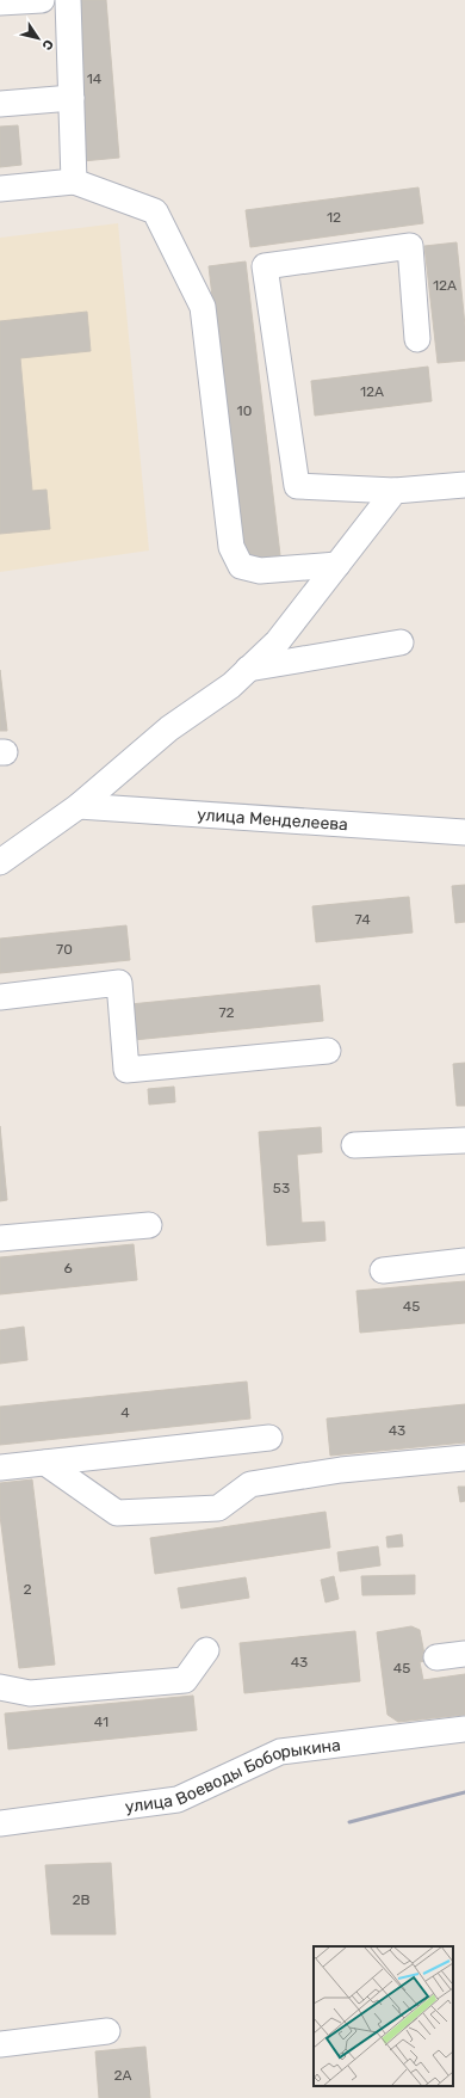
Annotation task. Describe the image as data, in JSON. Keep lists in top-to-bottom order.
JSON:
{
  "streets": {
    "street": ["улица Менделеева", "улица Воеводы Боборыкина"]
  },
  "house_numbers": [
    "14",
    "12",
    "12А",
    "12А",
    "10",
    "74",
    "70",
    "72",
    "53",
    "6",
    "45",
    "4",
    "43",
    "2",
    "43",
    "45",
    "41",
    "2В",
    "2А"
  ],
  "north": "bottom right"
}
